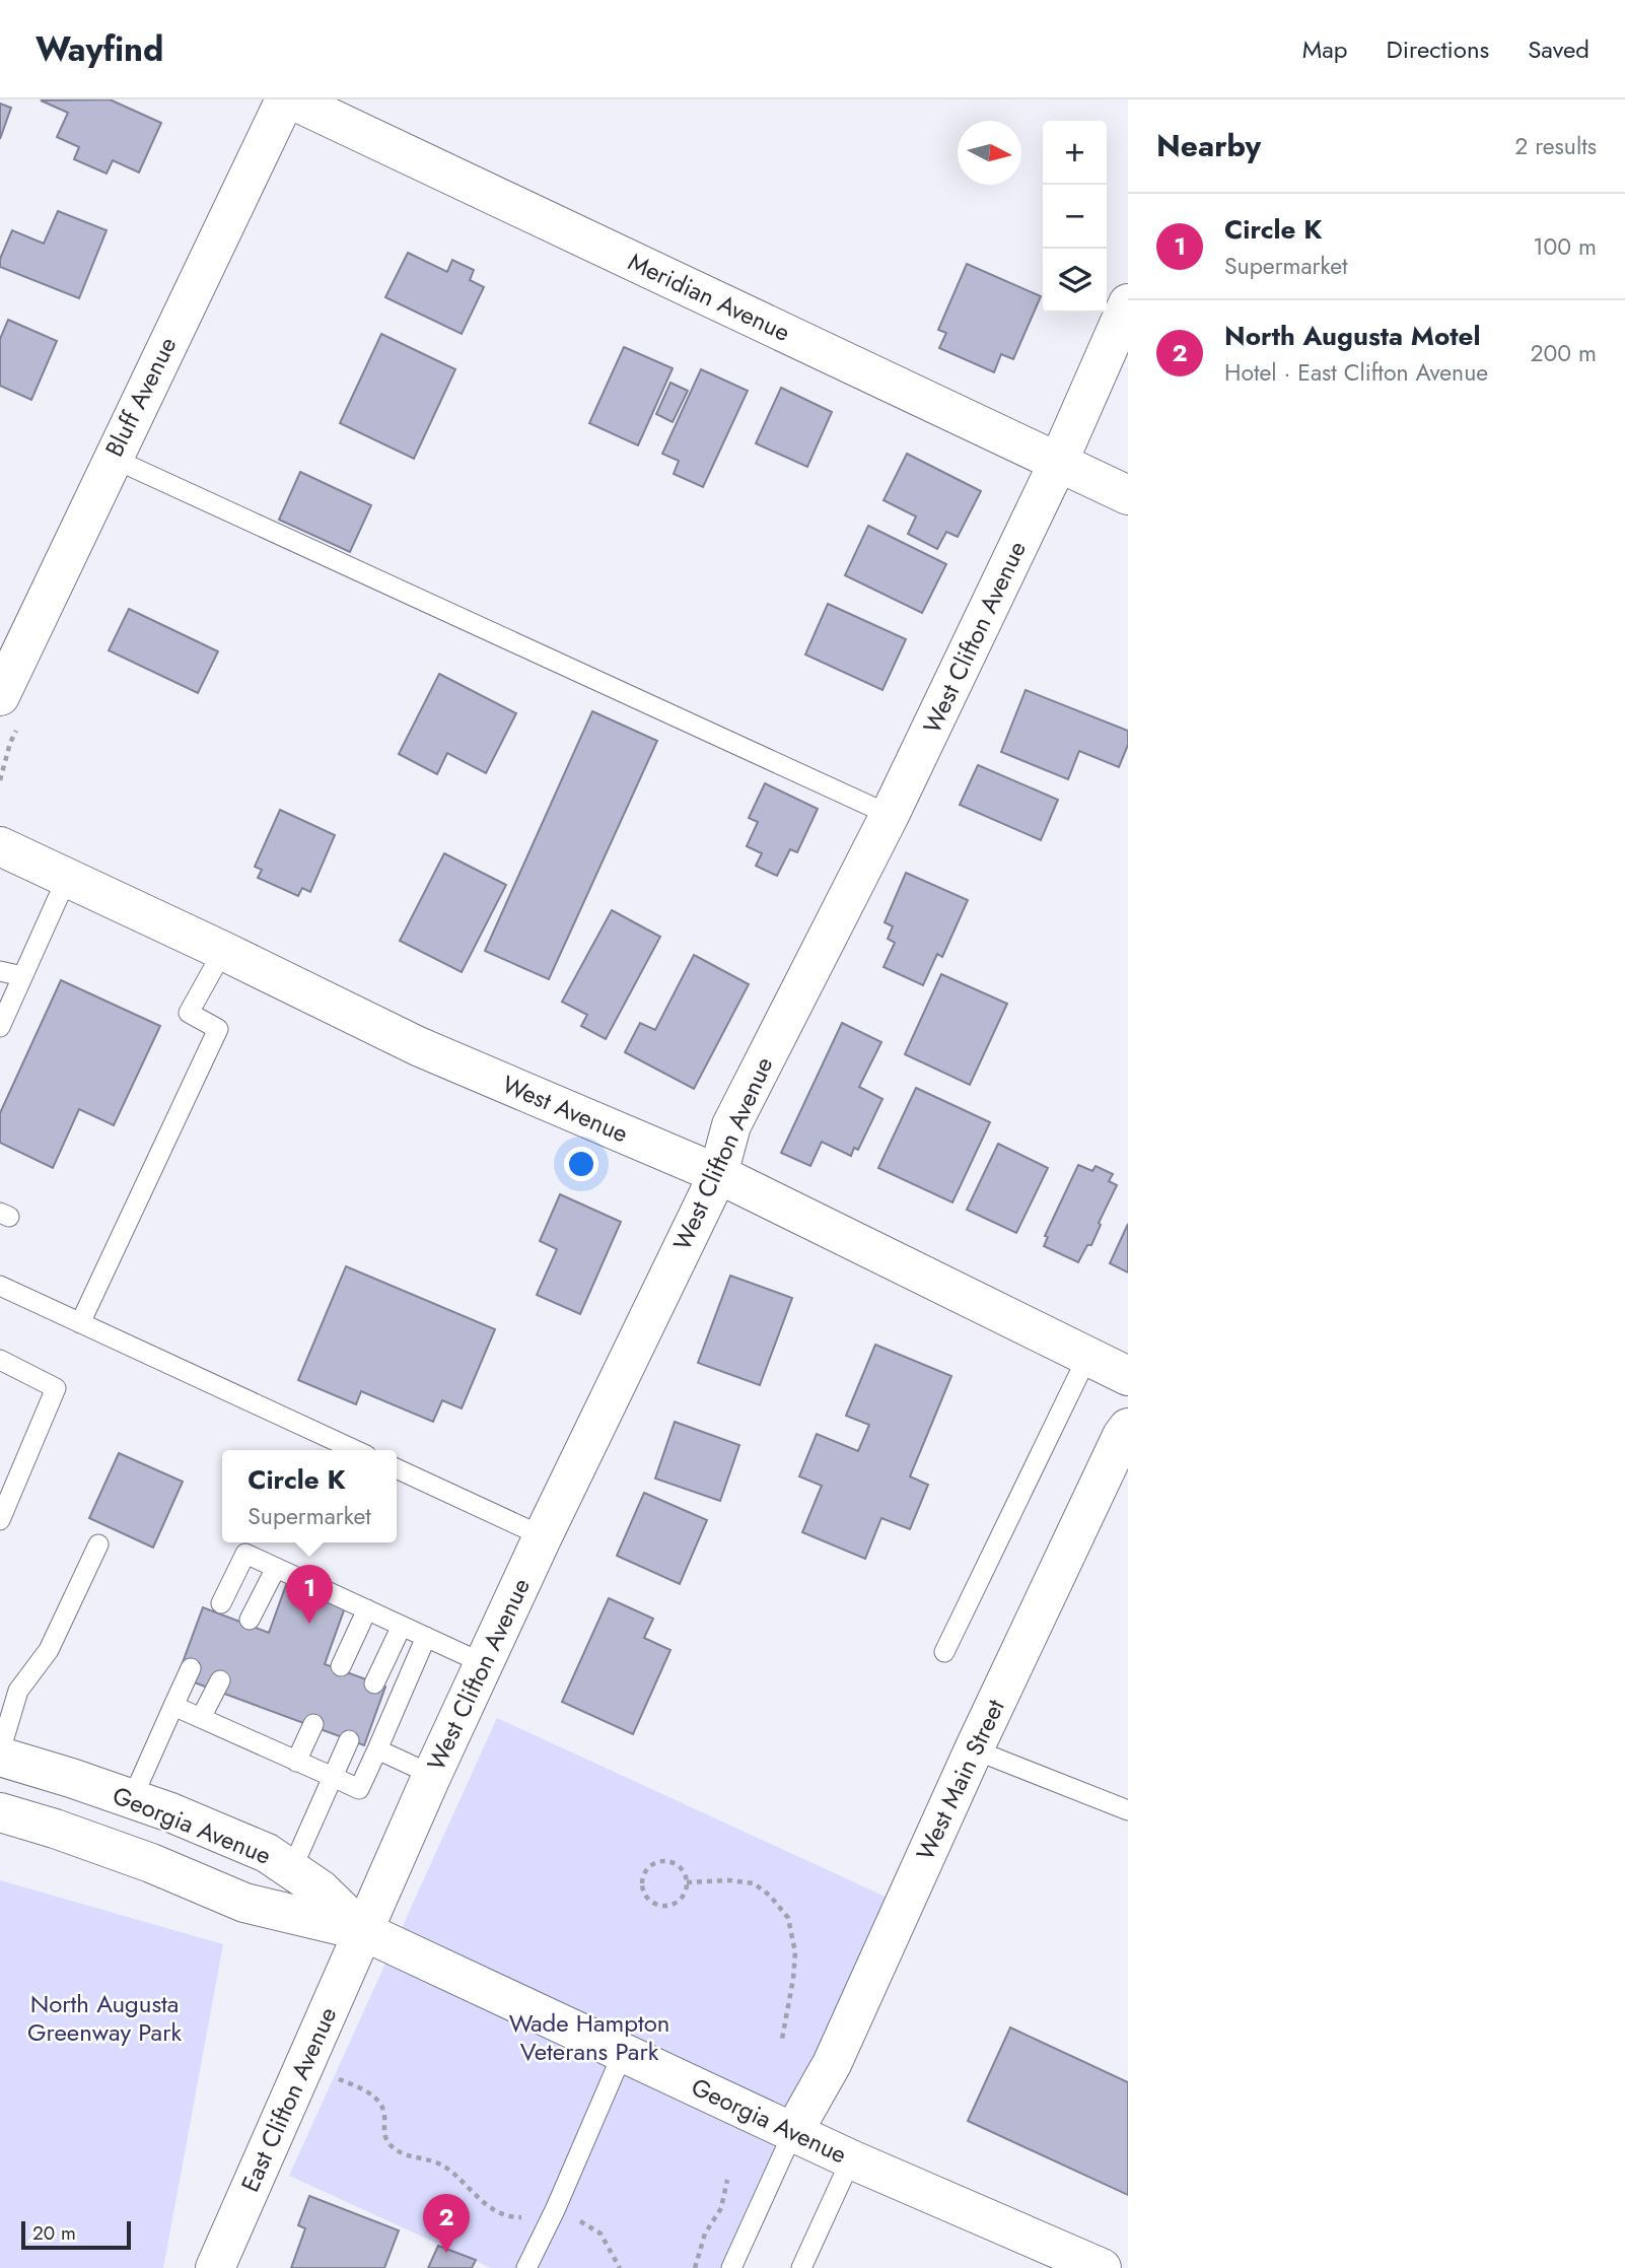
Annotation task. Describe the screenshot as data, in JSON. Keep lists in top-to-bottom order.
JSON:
{
  "streets": {
    "street": [
      "Meridian Avenue",
      "Bluff Avenue",
      "West Clifton Avenue",
      "West Avenue",
      "West Main Street",
      "Georgia Avenue",
      "East Clifton Avenue"
    ]
  },
  "crossings": [
    ["Meridian Avenue", "West Clifton Avenue"],
    ["West Clifton Avenue", "West Avenue"],
    ["West Clifton Avenue", "Georgia Avenue"],
    ["West Clifton Avenue", "East Clifton Avenue"],
    ["West Main Street", "Georgia Avenue"],
    ["Georgia Avenue", "East Clifton Avenue"]
  ],
  "parks": ["North Augusta Greenway Park", "Wade Hampton Veterans Park"],
  "scale_bar": "20 m",
  "north": "right",
  "page": {
    "header": "Wayfind",
    "nav": ["Map", "Directions", "Saved"],
    "heading": ["Nearby", "2 results"],
    "map_buttons": ["+", "−"],
    "list": [
      {
        "mark": "1",
        "name": "Circle K",
        "note": "Supermarket",
        "value": "100 m"
      },
      {
        "mark": "2",
        "name": "North Augusta Motel",
        "note": "Hotel · East Clifton Avenue",
        "value": "200 m"
      }
    ],
    "popup": ["Circle K", "Supermarket"],
    "pins": ["1", "2"],
    "scale": "20 m"
  }
}
